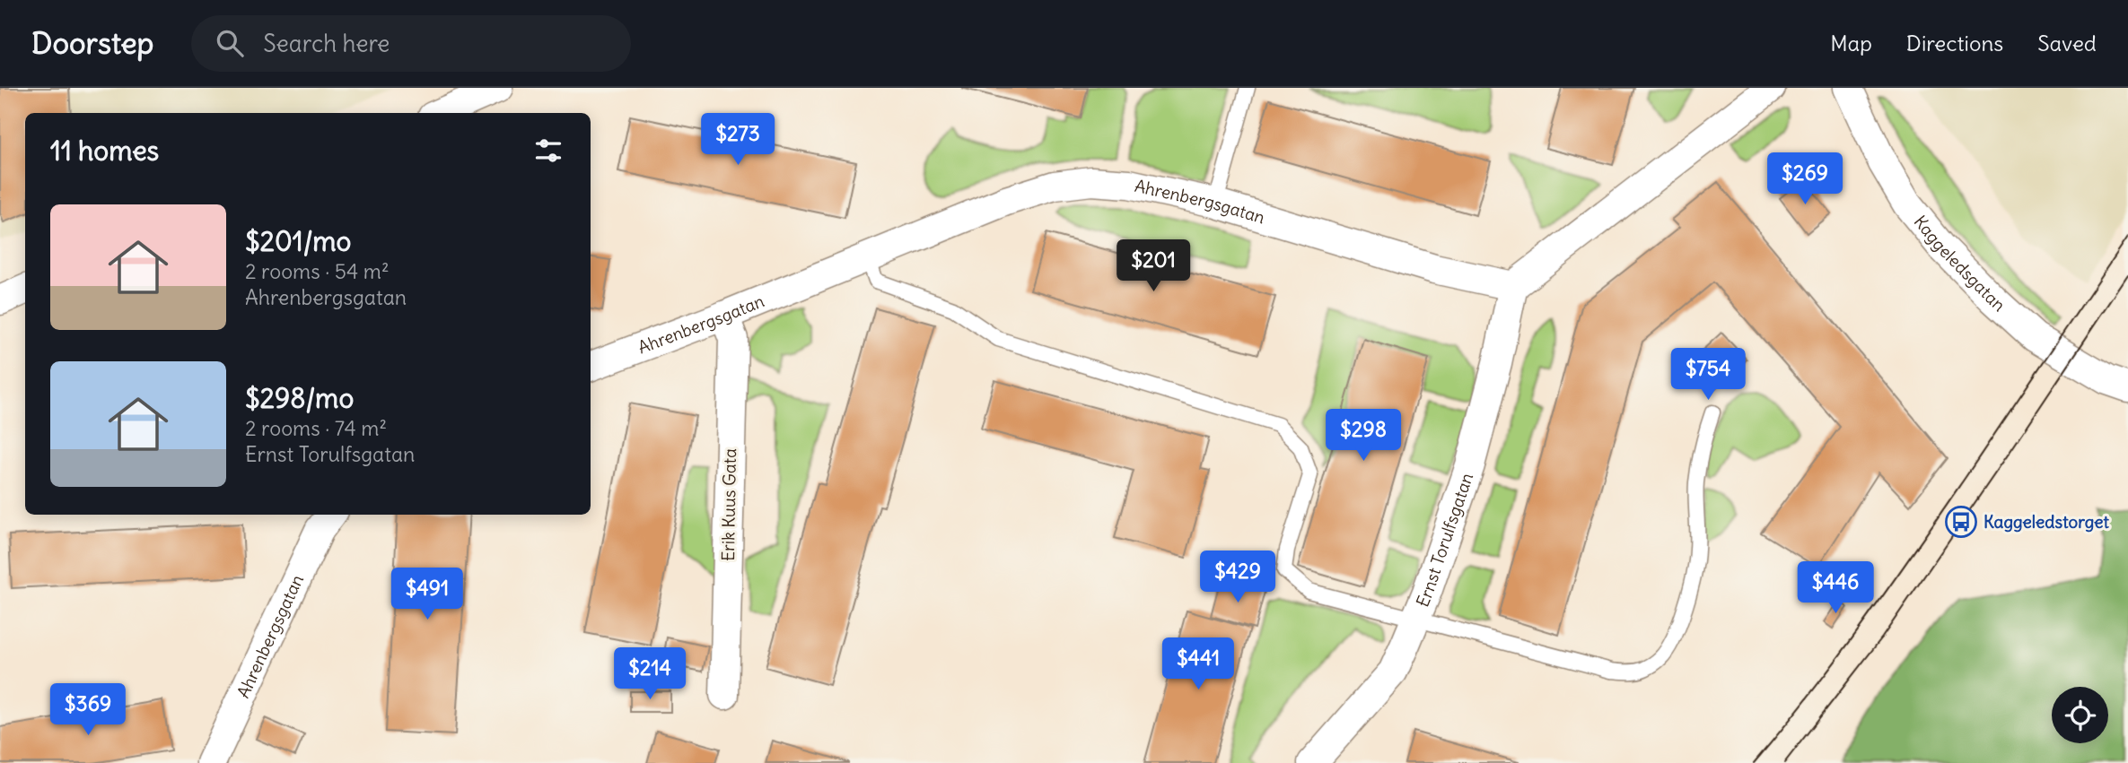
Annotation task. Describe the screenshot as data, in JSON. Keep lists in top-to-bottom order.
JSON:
{
  "streets": {
    "street": [
      "Ahrenbergsgatan",
      "Kaggeledsgatan",
      "Erik Kuus Gata",
      "Ernst Torulfsgatan"
    ]
  },
  "crossings": [
    ["Ahrenbergsgatan", "Erik Kuus Gata"],
    ["Ahrenbergsgatan", "Ernst Torulfsgatan"]
  ],
  "places": {
    "bus stop": ["Kaggeledstorget"]
  },
  "page": {
    "header": "Doorstep",
    "search": "Search here",
    "nav": ["Map", "Directions", "Saved"],
    "price": [
      "$273",
      "$269",
      "$201",
      "$754",
      "$298",
      "$429",
      "$446",
      "$491",
      "$441",
      "$214",
      "$369"
    ],
    "heading": "11 homes",
    "list": [
      {
        "name": "$201/mo",
        "note": "2 rooms · 54 m² · Ahrenbergsgatan"
      },
      {
        "name": "$298/mo",
        "note": "2 rooms · 74 m² · Ernst Torulfsgatan"
      }
    ]
  }
}
